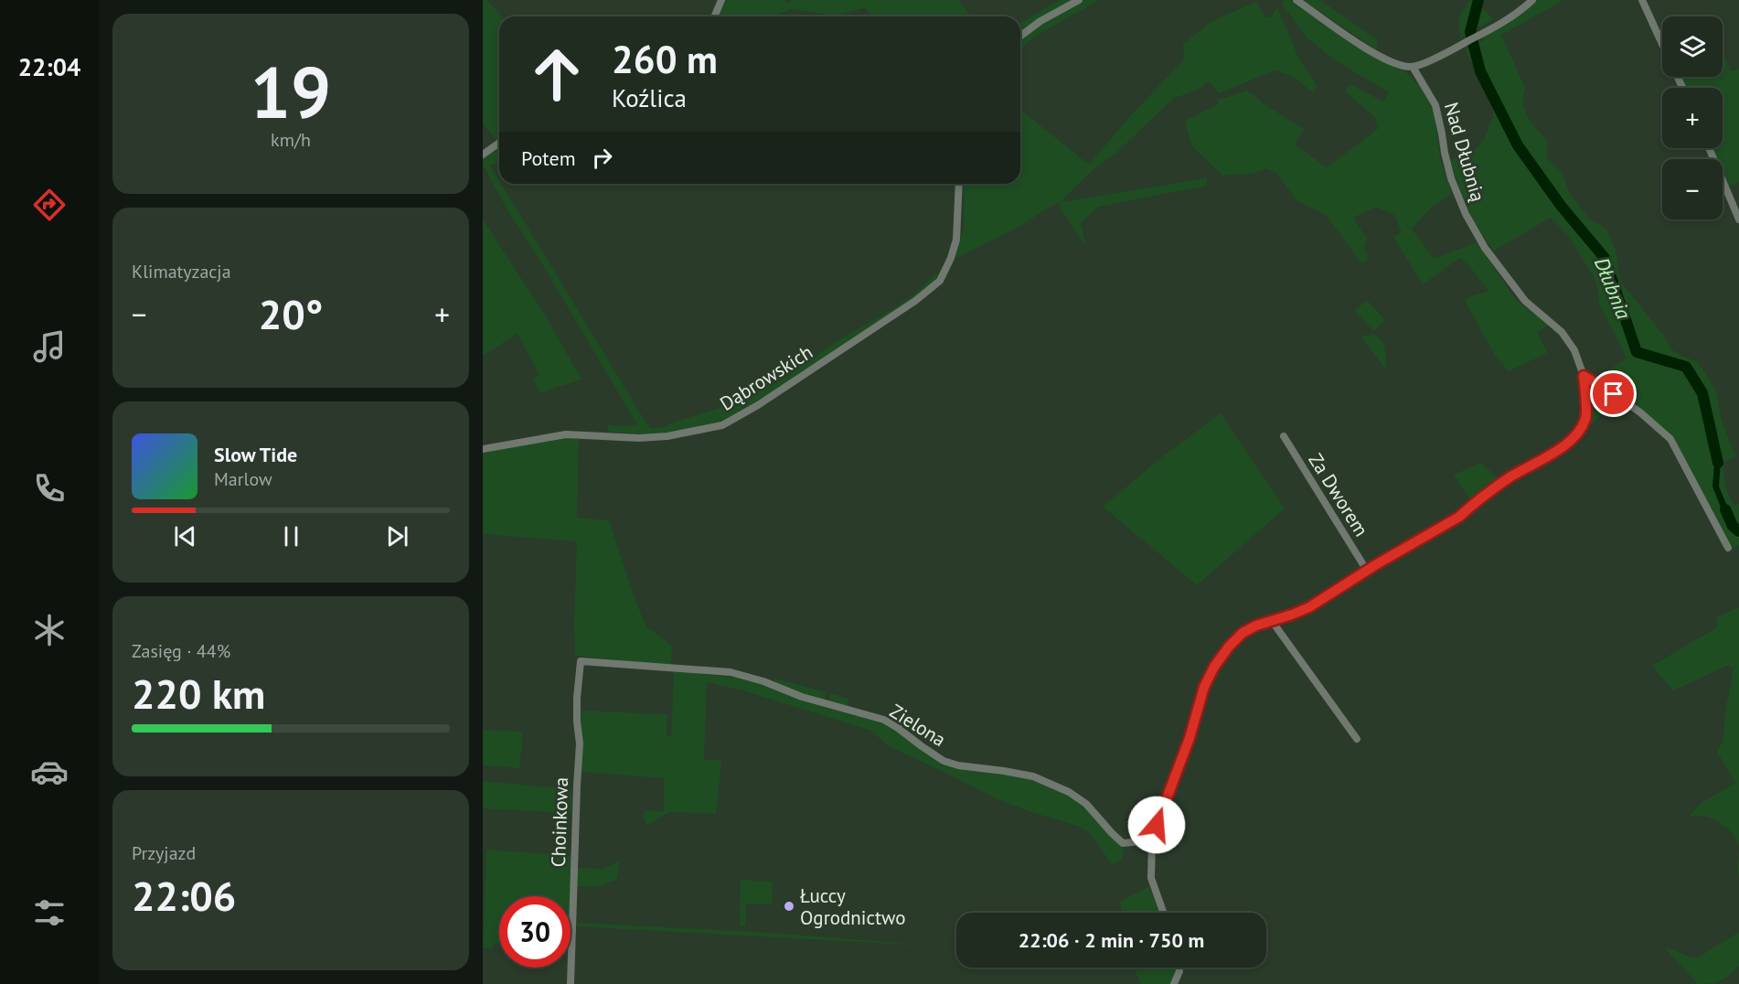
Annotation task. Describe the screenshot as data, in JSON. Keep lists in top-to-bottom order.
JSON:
{
  "streets": {
    "street": [
      "Nad Dłubnią",
      "Dąbrowskich",
      "Za Dworem",
      "Zielona",
      "Choinkowa"
    ]
  },
  "crossings": [
    ["Nad Dłubnią", "Za Dworem"],
    ["Nad Dłubnią", "Zielona"],
    ["Zielona", "Choinkowa"]
  ],
  "water": ["Dłubnia"],
  "places": ["Łuccy Ogrodnictwo"],
  "page": {
    "tabs": "22:04",
    "tile": [
      ["19", "km/h"],
      "Klimatyzacja",
      ["Zasięg · 44%", "220 km"],
      ["Przyjazd", "22:06"]
    ],
    "map_buttons": ["+", "−"],
    "turn": ["260 m", "Koźlica"],
    "then": "Potem",
    "heat": ["−", "20°", "+"],
    "song": ["Slow Tide", "Marlow"],
    "limit": "30",
    "trip": "22:06 · 2 min · 750 m"
  }
}
